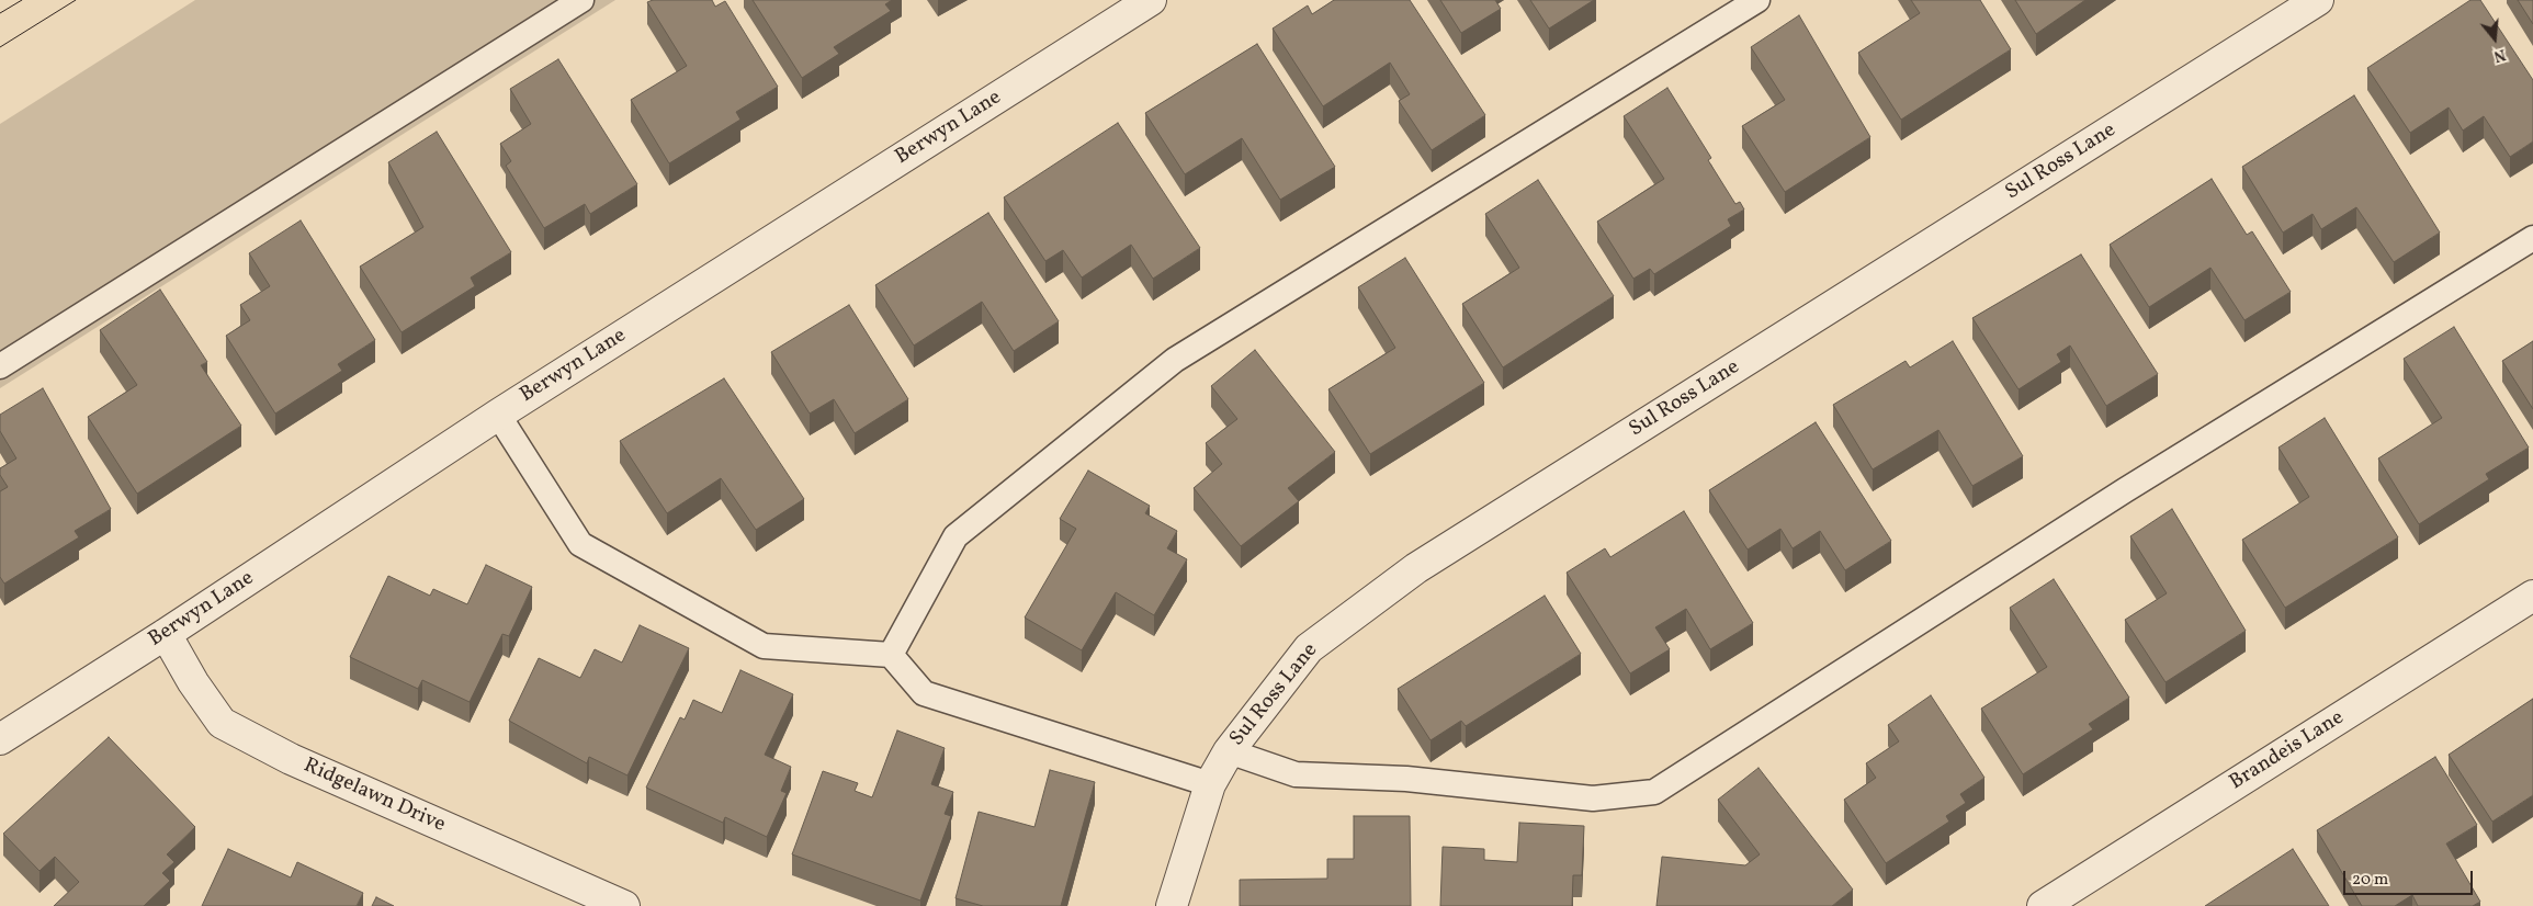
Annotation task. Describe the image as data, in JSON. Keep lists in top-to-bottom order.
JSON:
{
  "streets": {
    "street": [
      "Berwyn Lane",
      "Sul Ross Lane",
      "Brandeis Lane",
      "Ridgelawn Drive"
    ]
  },
  "crossings": [
    ["Berwyn Lane", "Ridgelawn Drive"]
  ],
  "scale_bar": "20 m",
  "north": "bottom"
}
